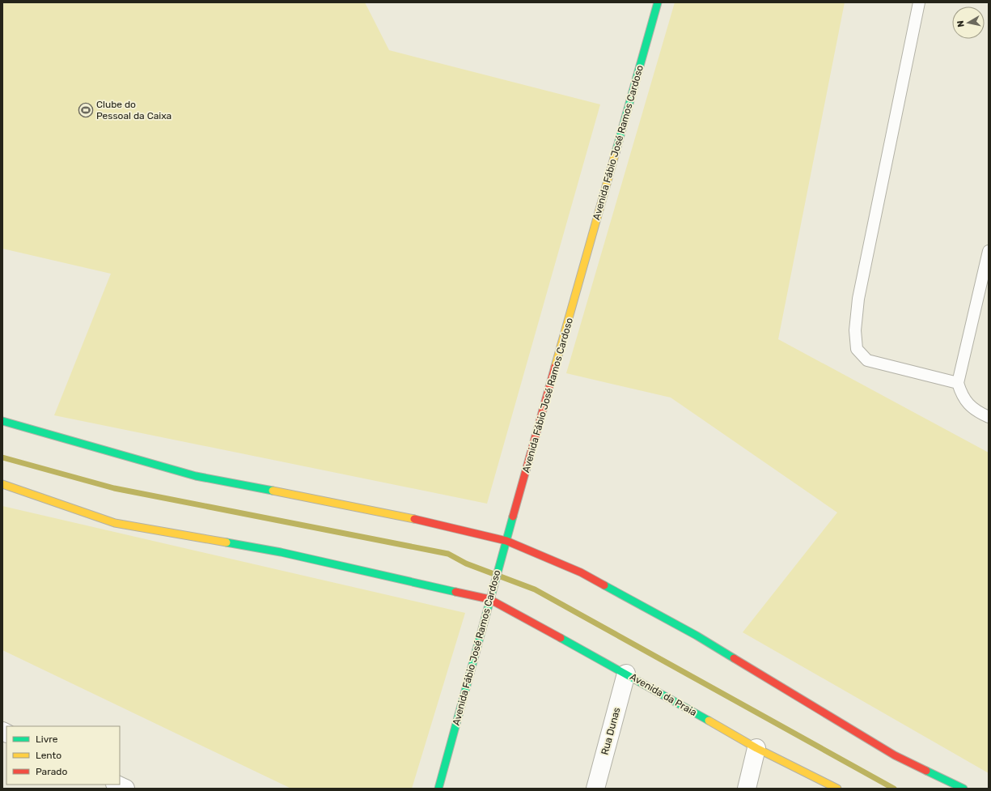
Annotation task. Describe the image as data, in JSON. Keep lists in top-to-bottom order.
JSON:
{
  "streets": {
    "street": ["Avenida Fábio José Ramos Cardoso", "Avenida da Praia", "Rua Dunas"]
  },
  "crossings": [
    ["Avenida Fábio José Ramos Cardoso", "Avenida da Praia"],
    ["Avenida da Praia", "Rua Dunas"]
  ],
  "places": {
    "sports": ["Clube do Pessoal da Caixa"]
  },
  "legend": ["Livre", "Lento", "Parado"],
  "north": "left"
}
